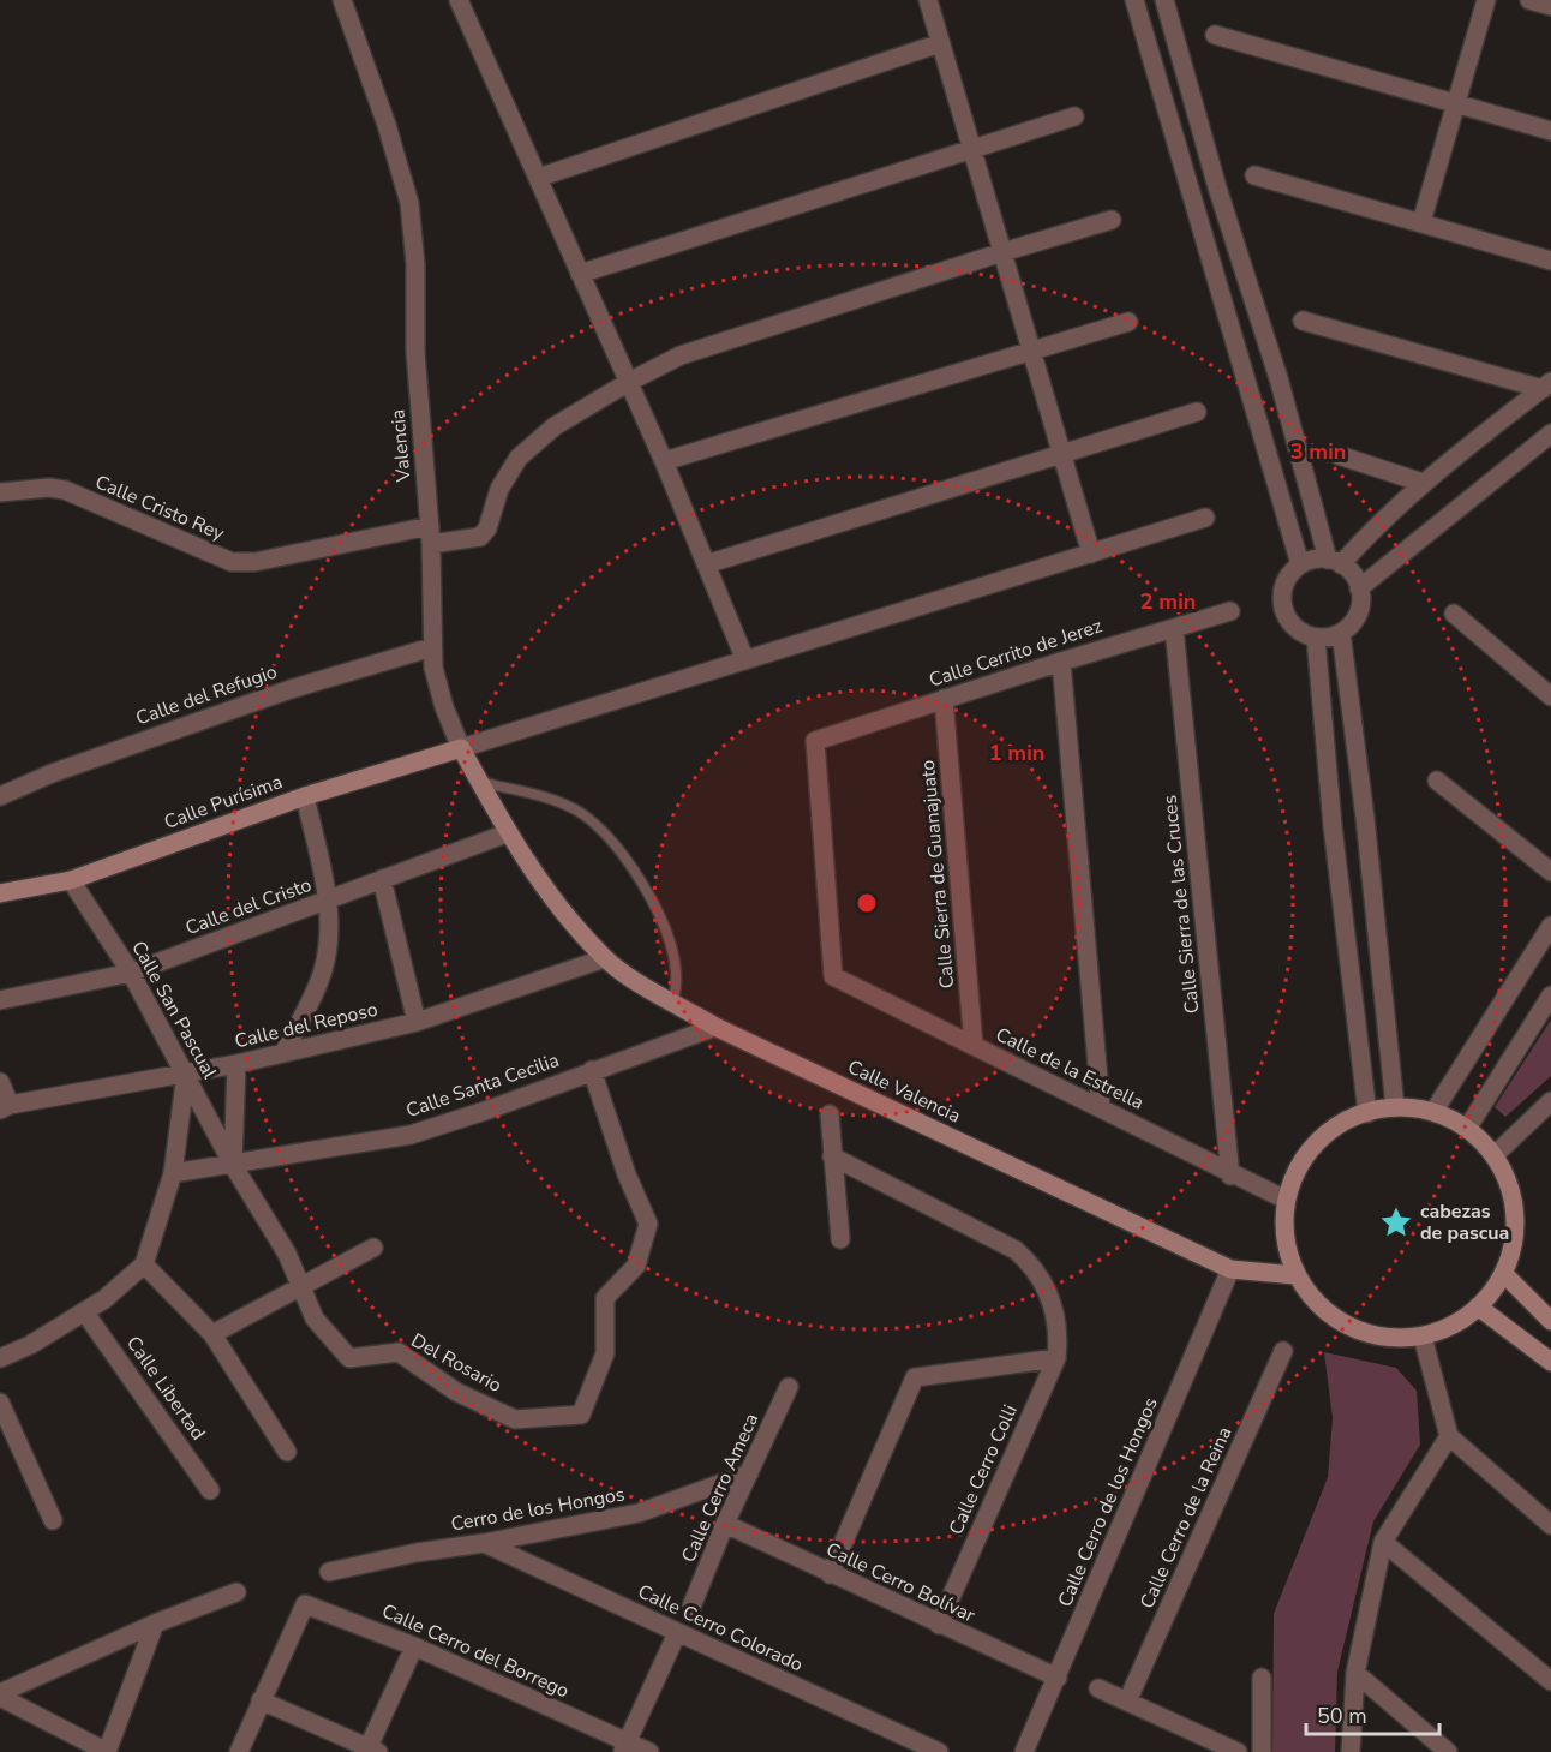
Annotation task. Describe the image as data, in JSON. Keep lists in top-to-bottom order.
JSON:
{
  "streets": {
    "street": [
      "Valencia",
      "Calle Cristo Rey",
      "Calle Cerrito de Jerez",
      "Calle del Refugio",
      "Calle Purísima",
      "Calle Sierra de Guanajuato",
      "Calle Sierra de las Cruces",
      "Calle del Cristo",
      "Calle San Pascual",
      "Calle del Reposo",
      "Calle de la Estrella",
      "Calle Santa Cecilia",
      "Calle Valencia",
      "Del Rosario",
      "Calle Libertad",
      "Calle Cerro Colli",
      "Calle Cerro Ameca",
      "Calle Cerro de los Hongos",
      "Cerro de los Hongos",
      "Calle Cerro de la Reina",
      "Calle Cerro Bolívar",
      "Calle Cerro Colorado",
      "Calle Cerro del Borrego"
    ]
  },
  "crossings": [
    ["Valencia", "Calle Cristo Rey"],
    ["Valencia", "Calle del Refugio"],
    ["Valencia", "Calle Purísima"],
    ["Valencia", "Calle del Cristo"],
    ["Valencia", "Calle Valencia"],
    ["Calle Cerrito de Jerez", "Calle Sierra de Guanajuato"],
    ["Calle Cerrito de Jerez", "Calle Sierra de las Cruces"],
    ["Calle Cerrito de Jerez", "Calle de la Estrella"],
    ["Calle Purísima", "Calle San Pascual"],
    ["Calle Sierra de Guanajuato", "Calle de la Estrella"],
    ["Calle Sierra de las Cruces", "Calle de la Estrella"],
    ["Calle del Cristo", "Calle San Pascual"],
    ["Calle San Pascual", "Calle del Reposo"],
    ["Calle San Pascual", "Calle Santa Cecilia"],
    ["Calle San Pascual", "Del Rosario"],
    ["Calle del Reposo", "Calle Valencia"],
    ["Calle de la Estrella", "Calle Valencia"],
    ["Calle Santa Cecilia", "Calle Valencia"],
    ["Calle Santa Cecilia", "Del Rosario"],
    ["Calle Valencia", "Calle Cerro de los Hongos"],
    ["Calle Cerro Colli", "Calle Cerro Bolívar"],
    ["Calle Cerro Ameca", "Cerro de los Hongos"],
    ["Calle Cerro Ameca", "Calle Cerro Bolívar"],
    ["Calle Cerro de los Hongos", "Calle Cerro Bolívar"],
    ["Cerro de los Hongos", "Calle Cerro Colorado"]
  ],
  "places": {
    "place": ["cabezas de pascua"]
  },
  "scale_bar": "50 m",
  "rings": ["3 min", "2 min", "1 min"]
}
